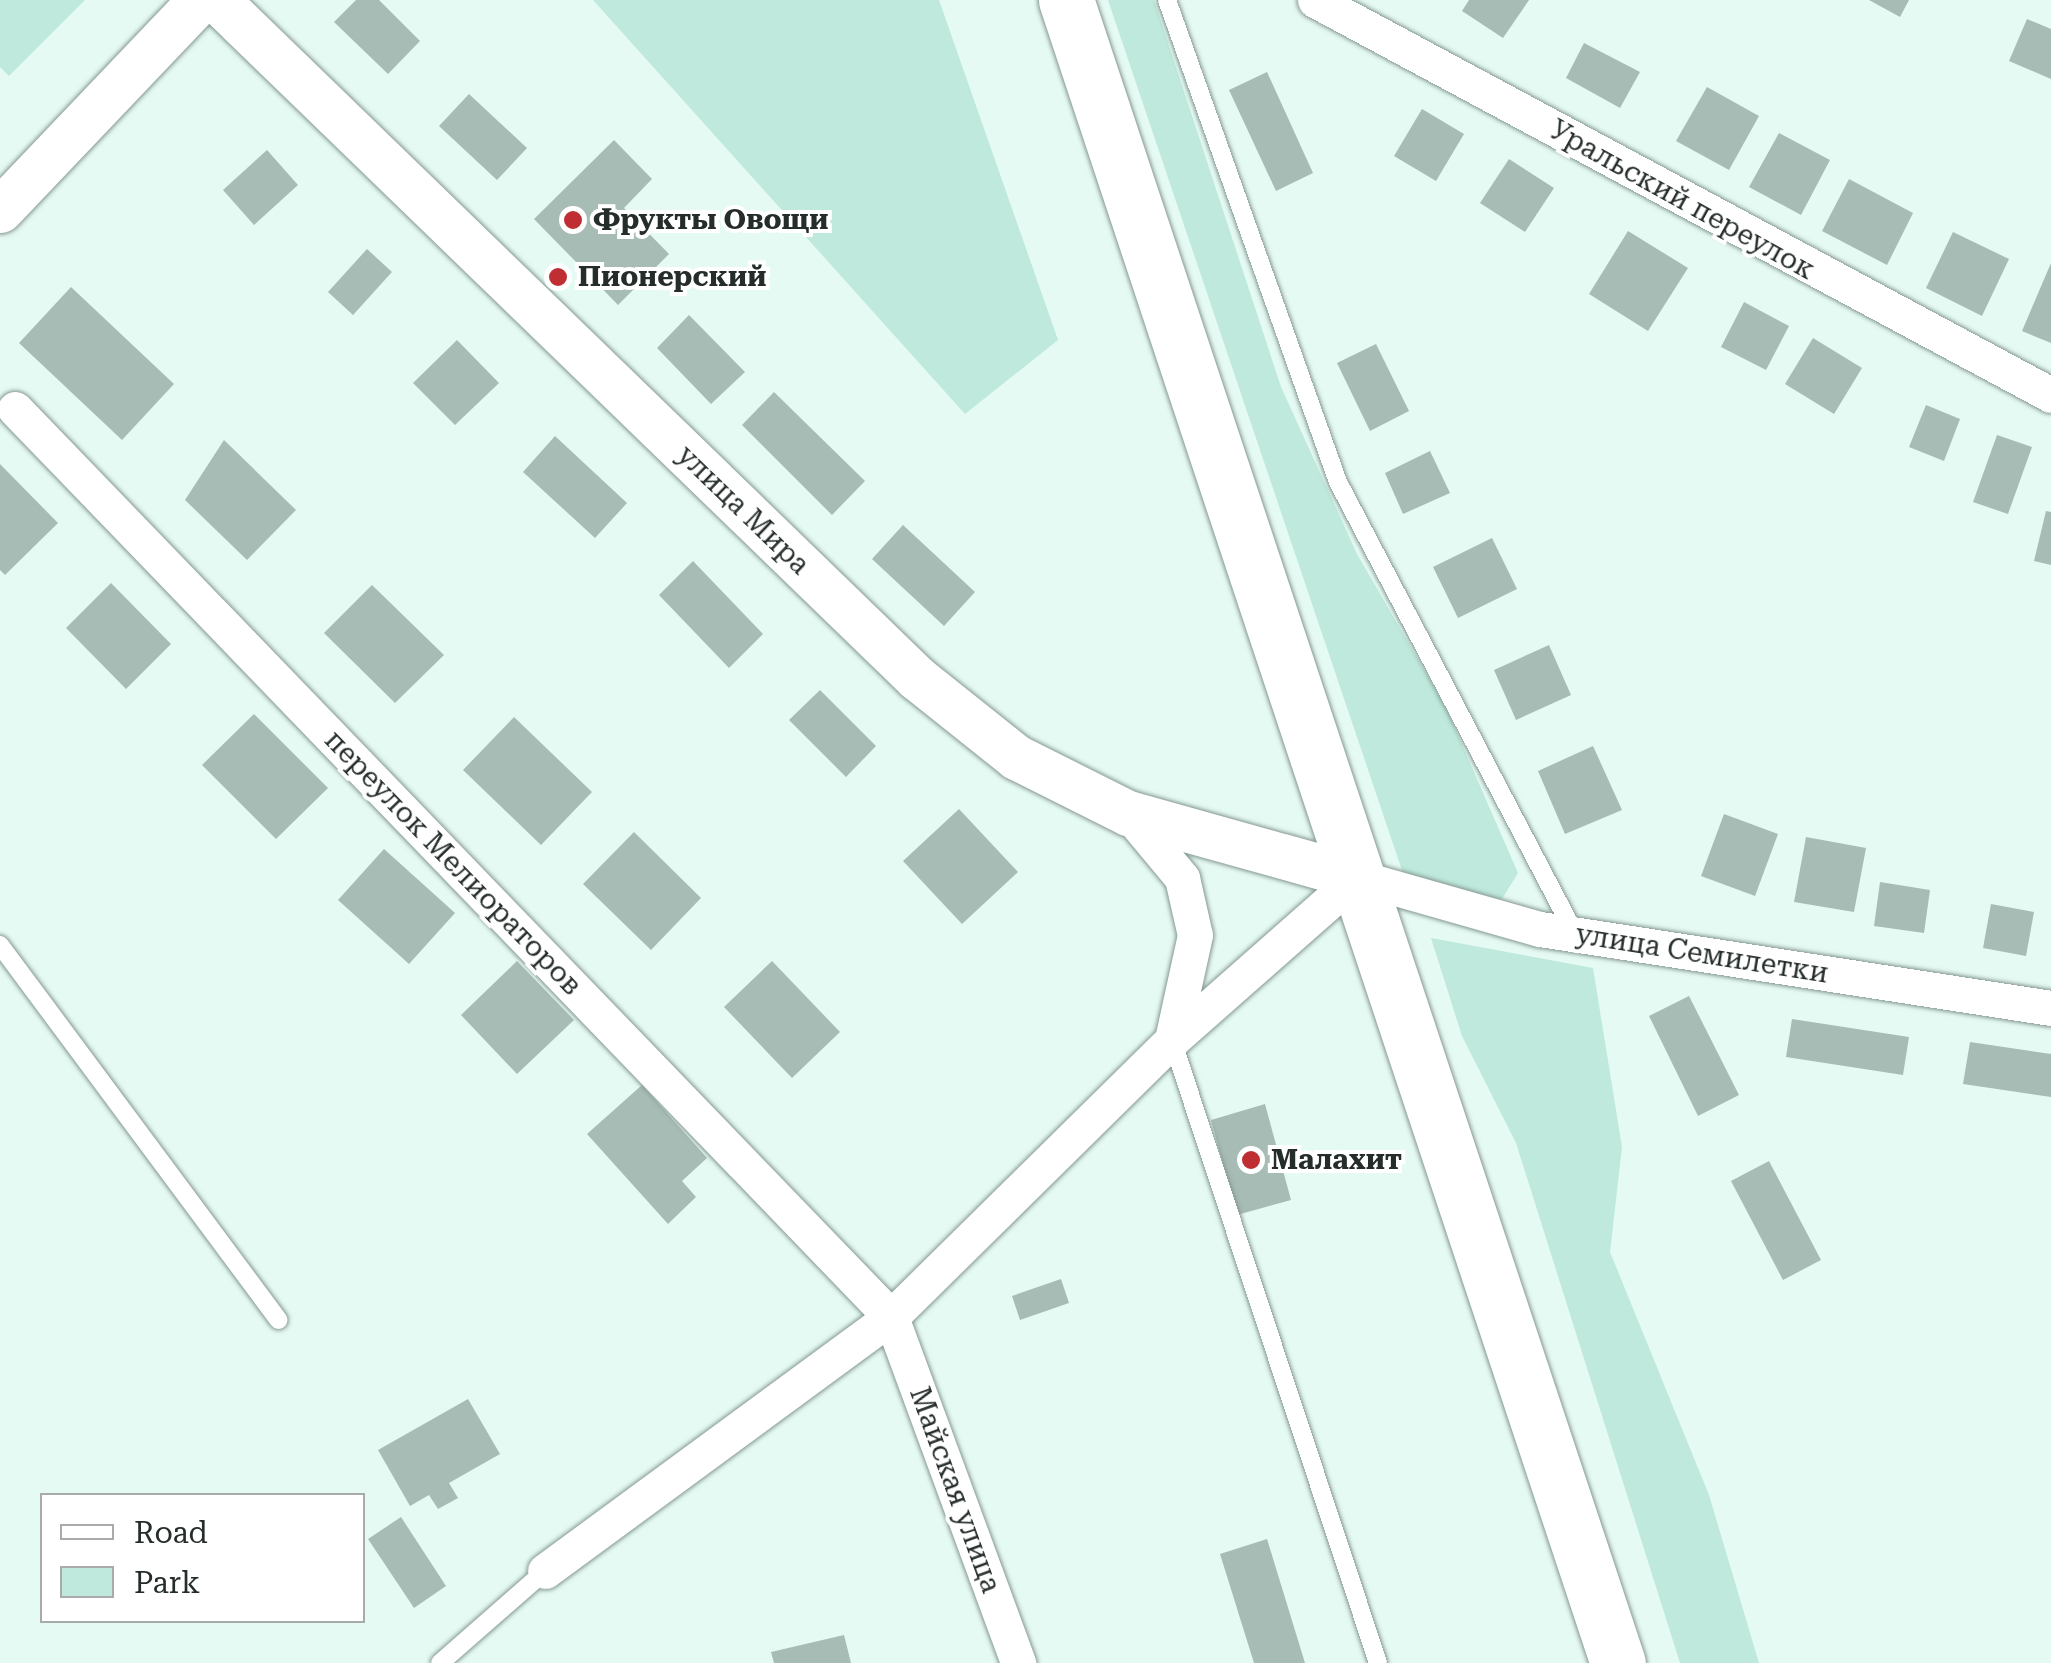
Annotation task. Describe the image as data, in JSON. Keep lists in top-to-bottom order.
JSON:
{
  "streets": {
    "street": [
      "Уральский переулок",
      "улица Мира",
      "переулок Мелиораторов",
      "улица Семилетки",
      "Майская улица"
    ]
  },
  "crossings": [
    ["улица Мира", "улица Семилетки"],
    ["переулок Мелиораторов", "Майская улица"]
  ],
  "places": ["Фрукты Овощи", "Пионерский", "Малахит"],
  "legend": ["Road", "Park"]
}
